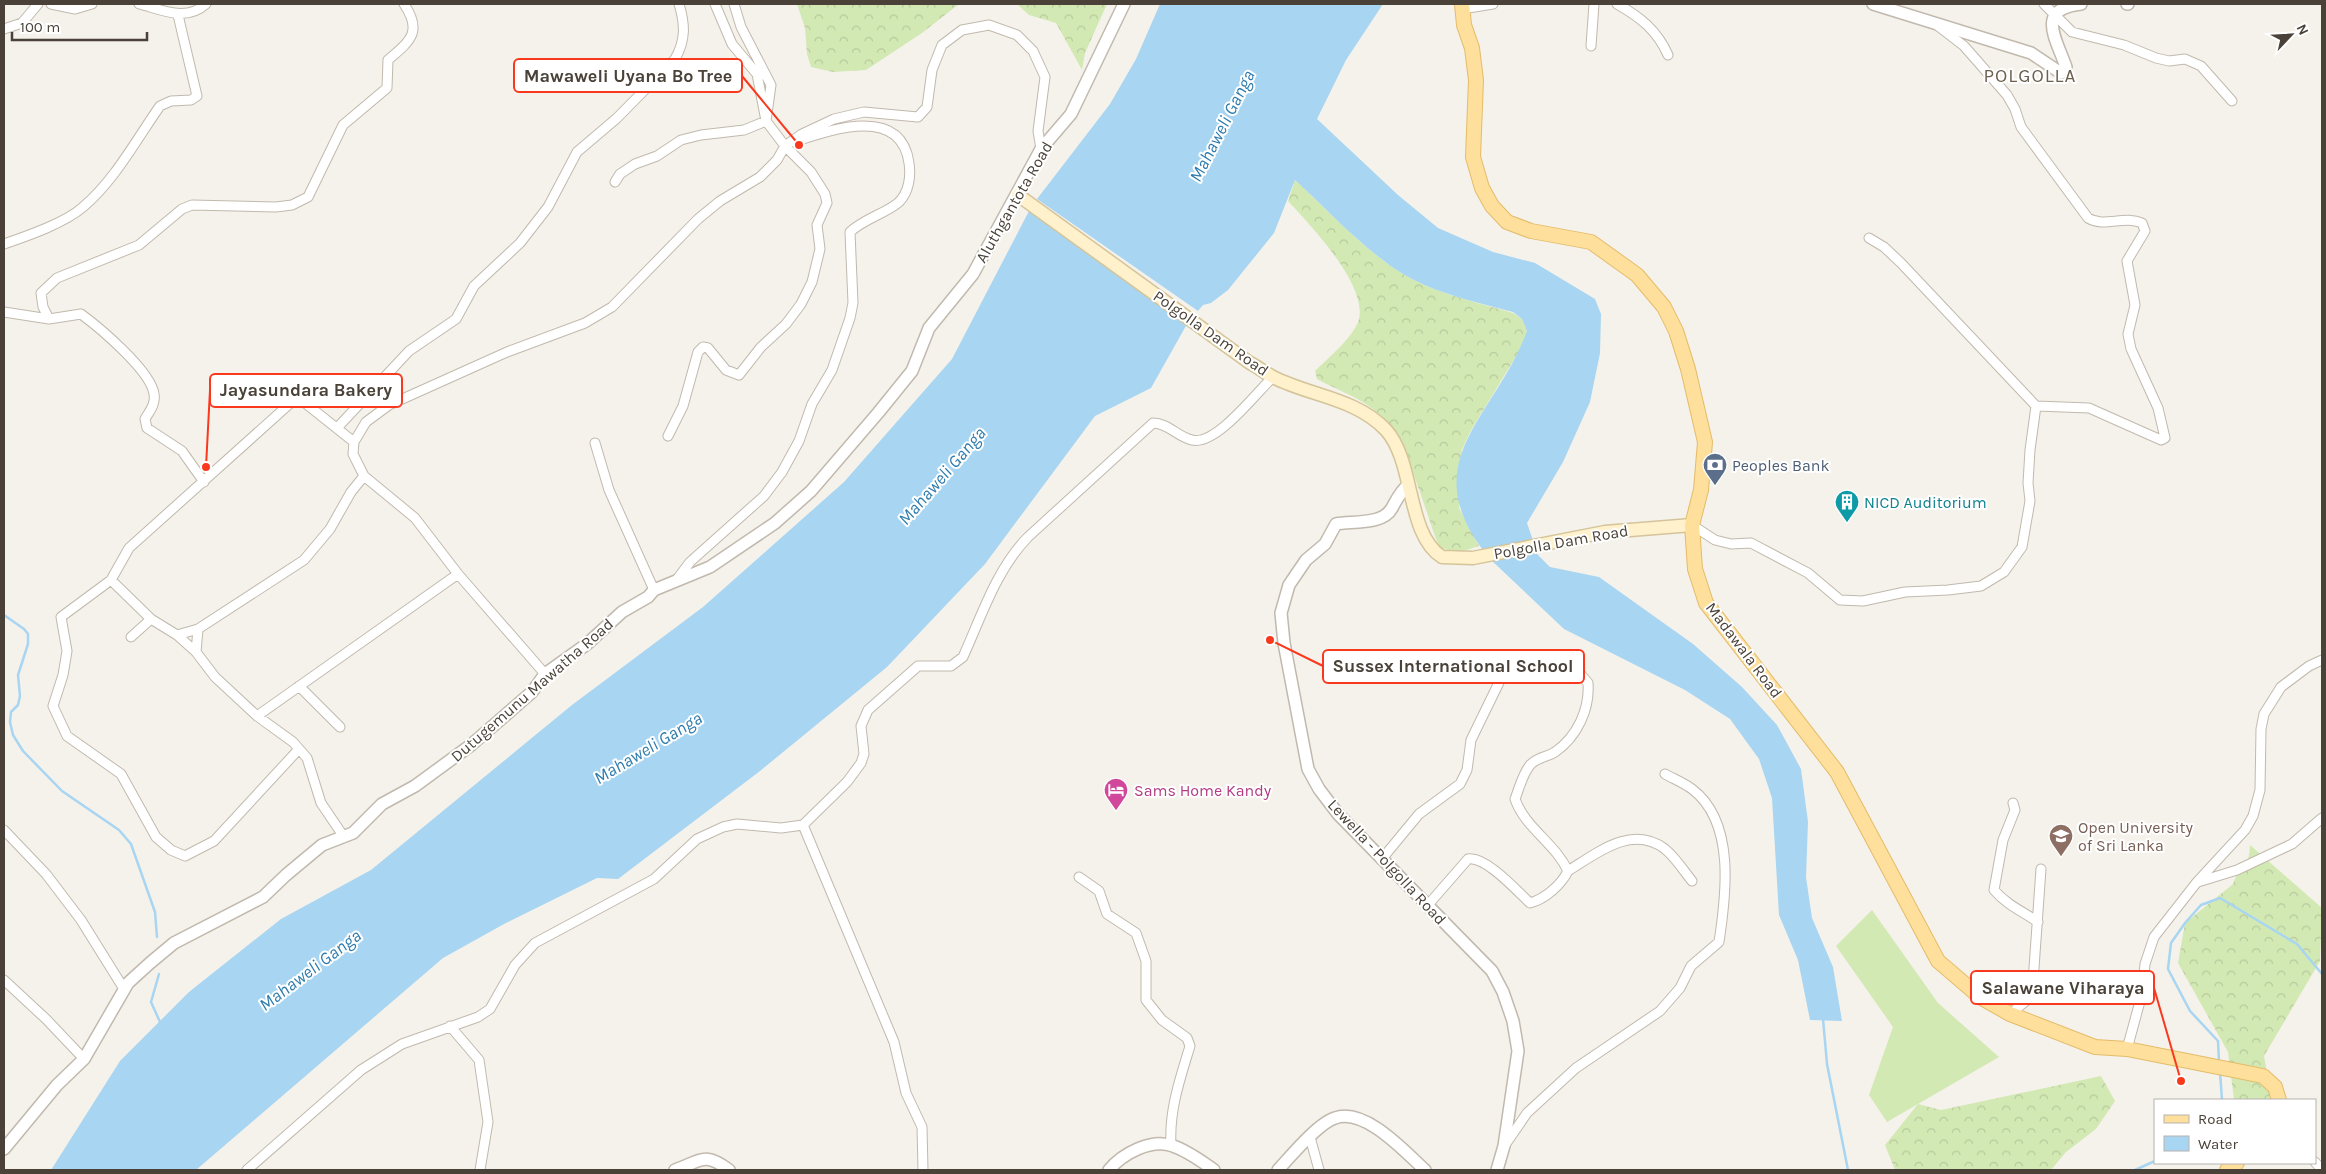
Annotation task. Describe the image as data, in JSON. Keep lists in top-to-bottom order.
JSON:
{
  "streets": {
    "main road": ["Polgolla Dam Road", "Madawala Road"],
    "street": ["Aluthgantota Road", "Dutugemunu Mawatha Road", "Lewella - Polgolla Road"]
  },
  "crossings": [
    ["Aluthgantota Road", "Polgolla Dam Road"],
    ["Aluthgantota Road", "Dutugemunu Mawatha Road"],
    ["Polgolla Dam Road", "Madawala Road"],
    ["Polgolla Dam Road", "Lewella - Polgolla Road"]
  ],
  "districts": ["POLGOLLA"],
  "water": ["Mahaweli Ganga"],
  "places": {
    "other": [
      "Mawaweli Uyana Bo Tree",
      "Jayasundara Bakery",
      "Sussex International School",
      "Salawane Viharaya"
    ],
    "bank": ["Peoples Bank"],
    "building": ["NICD Auditorium"],
    "hotel": ["Sams Home Kandy"],
    "school or university": ["Open University of Sri Lanka"]
  },
  "legend": ["Road", "Water"],
  "scale_bar": "100 m",
  "north": "top right"
}
